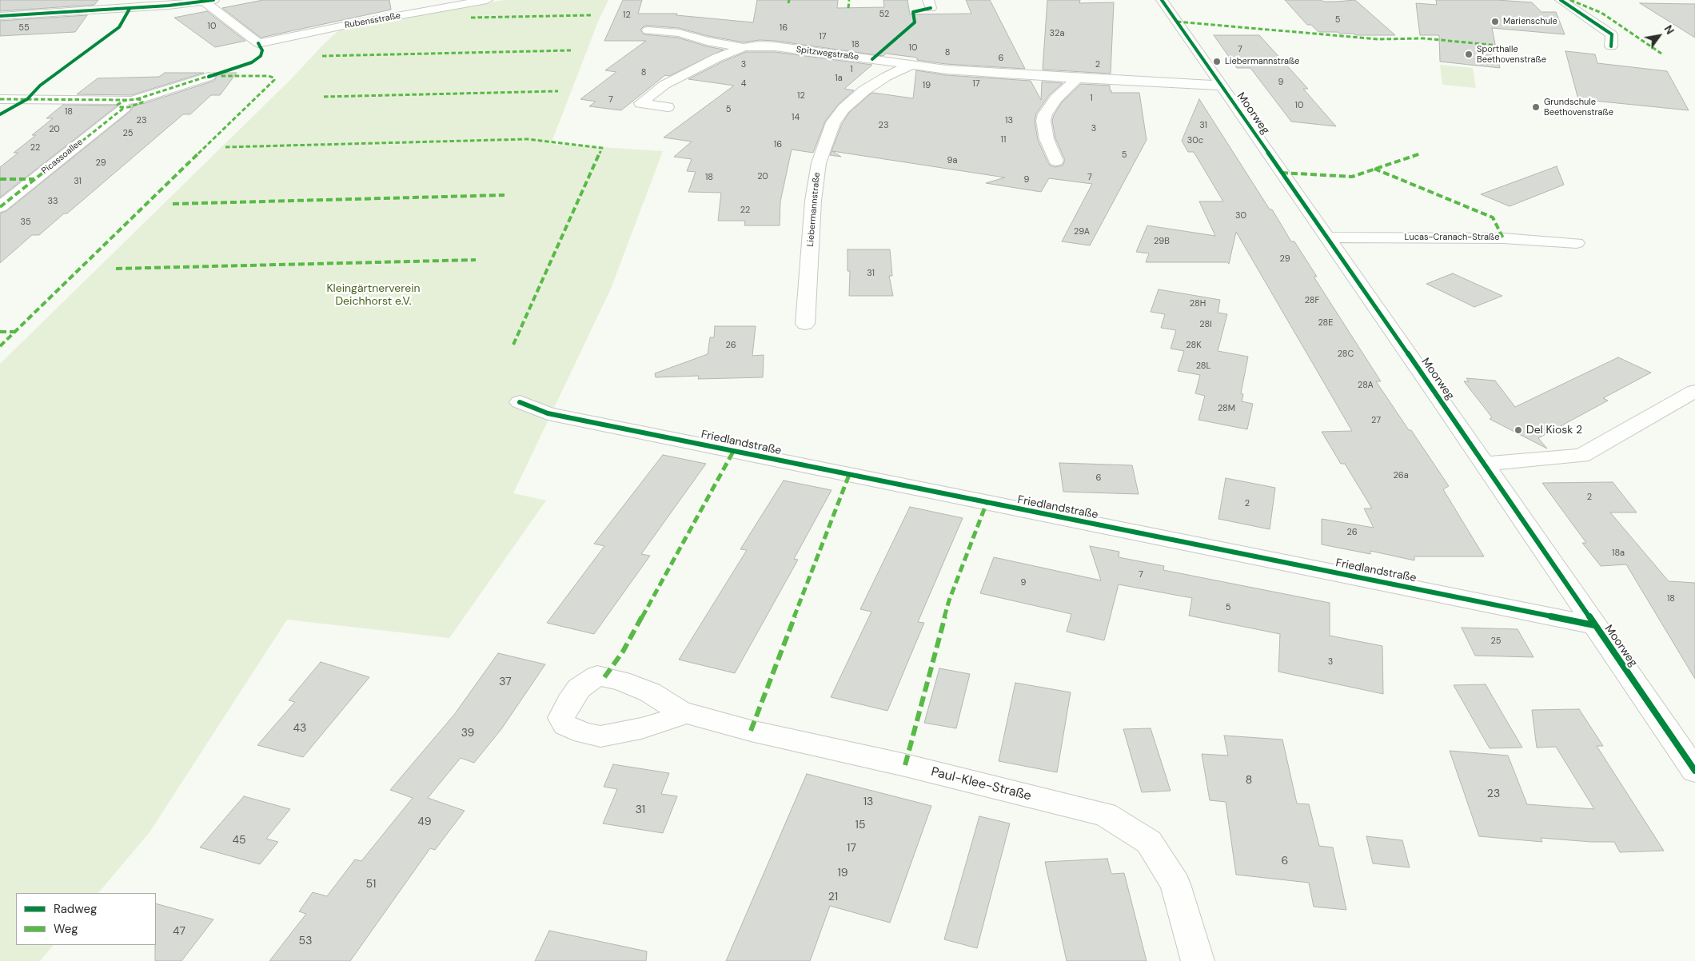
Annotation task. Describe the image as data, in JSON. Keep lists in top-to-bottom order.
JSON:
{
  "streets": {
    "street": [
      "Rubensstraße",
      "Spitzwegstraße",
      "Moorweg",
      "Picassoallee",
      "Liebermannstraße",
      "Lucas-Cranach-Straße",
      "Friedlandstraße",
      "Paul-Klee-Straße"
    ]
  },
  "crossings": [
    ["Spitzwegstraße", "Liebermannstraße"],
    ["Moorweg", "Lucas-Cranach-Straße"],
    ["Moorweg", "Friedlandstraße"]
  ],
  "parks": ["Kleingärtnerverein Deichhorst e.V."],
  "places": [
    "Marienschule",
    "Sporthalle Beethovenstraße",
    "Liebermannstraße",
    "Grundschule Beethovenstraße",
    "Del Kiosk 2"
  ],
  "house_numbers": [
    "52",
    "12",
    "5",
    "10",
    "55",
    "16",
    "32a",
    "17",
    "18",
    "10",
    "7",
    "8",
    "6",
    "3",
    "2",
    "1",
    "8",
    "1a",
    "9",
    "4",
    "17",
    "19",
    "12",
    "1",
    "7",
    "10",
    "5",
    "18",
    "14",
    "23",
    "13",
    "23",
    "31",
    "3",
    "20",
    "25",
    "11",
    "30c",
    "16",
    "22",
    "5",
    "9a",
    "29",
    "20",
    "18",
    "7",
    "9",
    "31",
    "33",
    "22",
    "30",
    "35",
    "29A",
    "29B",
    "29",
    "31",
    "28F",
    "28H",
    "28E",
    "28I",
    "26",
    "28K",
    "28C",
    "28L",
    "28A",
    "28M",
    "27",
    "26a",
    "6",
    "2",
    "2",
    "26",
    "18a",
    "7",
    "9",
    "18",
    "5",
    "25",
    "3",
    "37",
    "43",
    "39",
    "8",
    "23",
    "13",
    "31",
    "49",
    "15",
    "45",
    "17",
    "6",
    "19",
    "51",
    "21",
    "47",
    "53"
  ],
  "legend": ["Radweg", "Weg"],
  "north": "top right"
}
